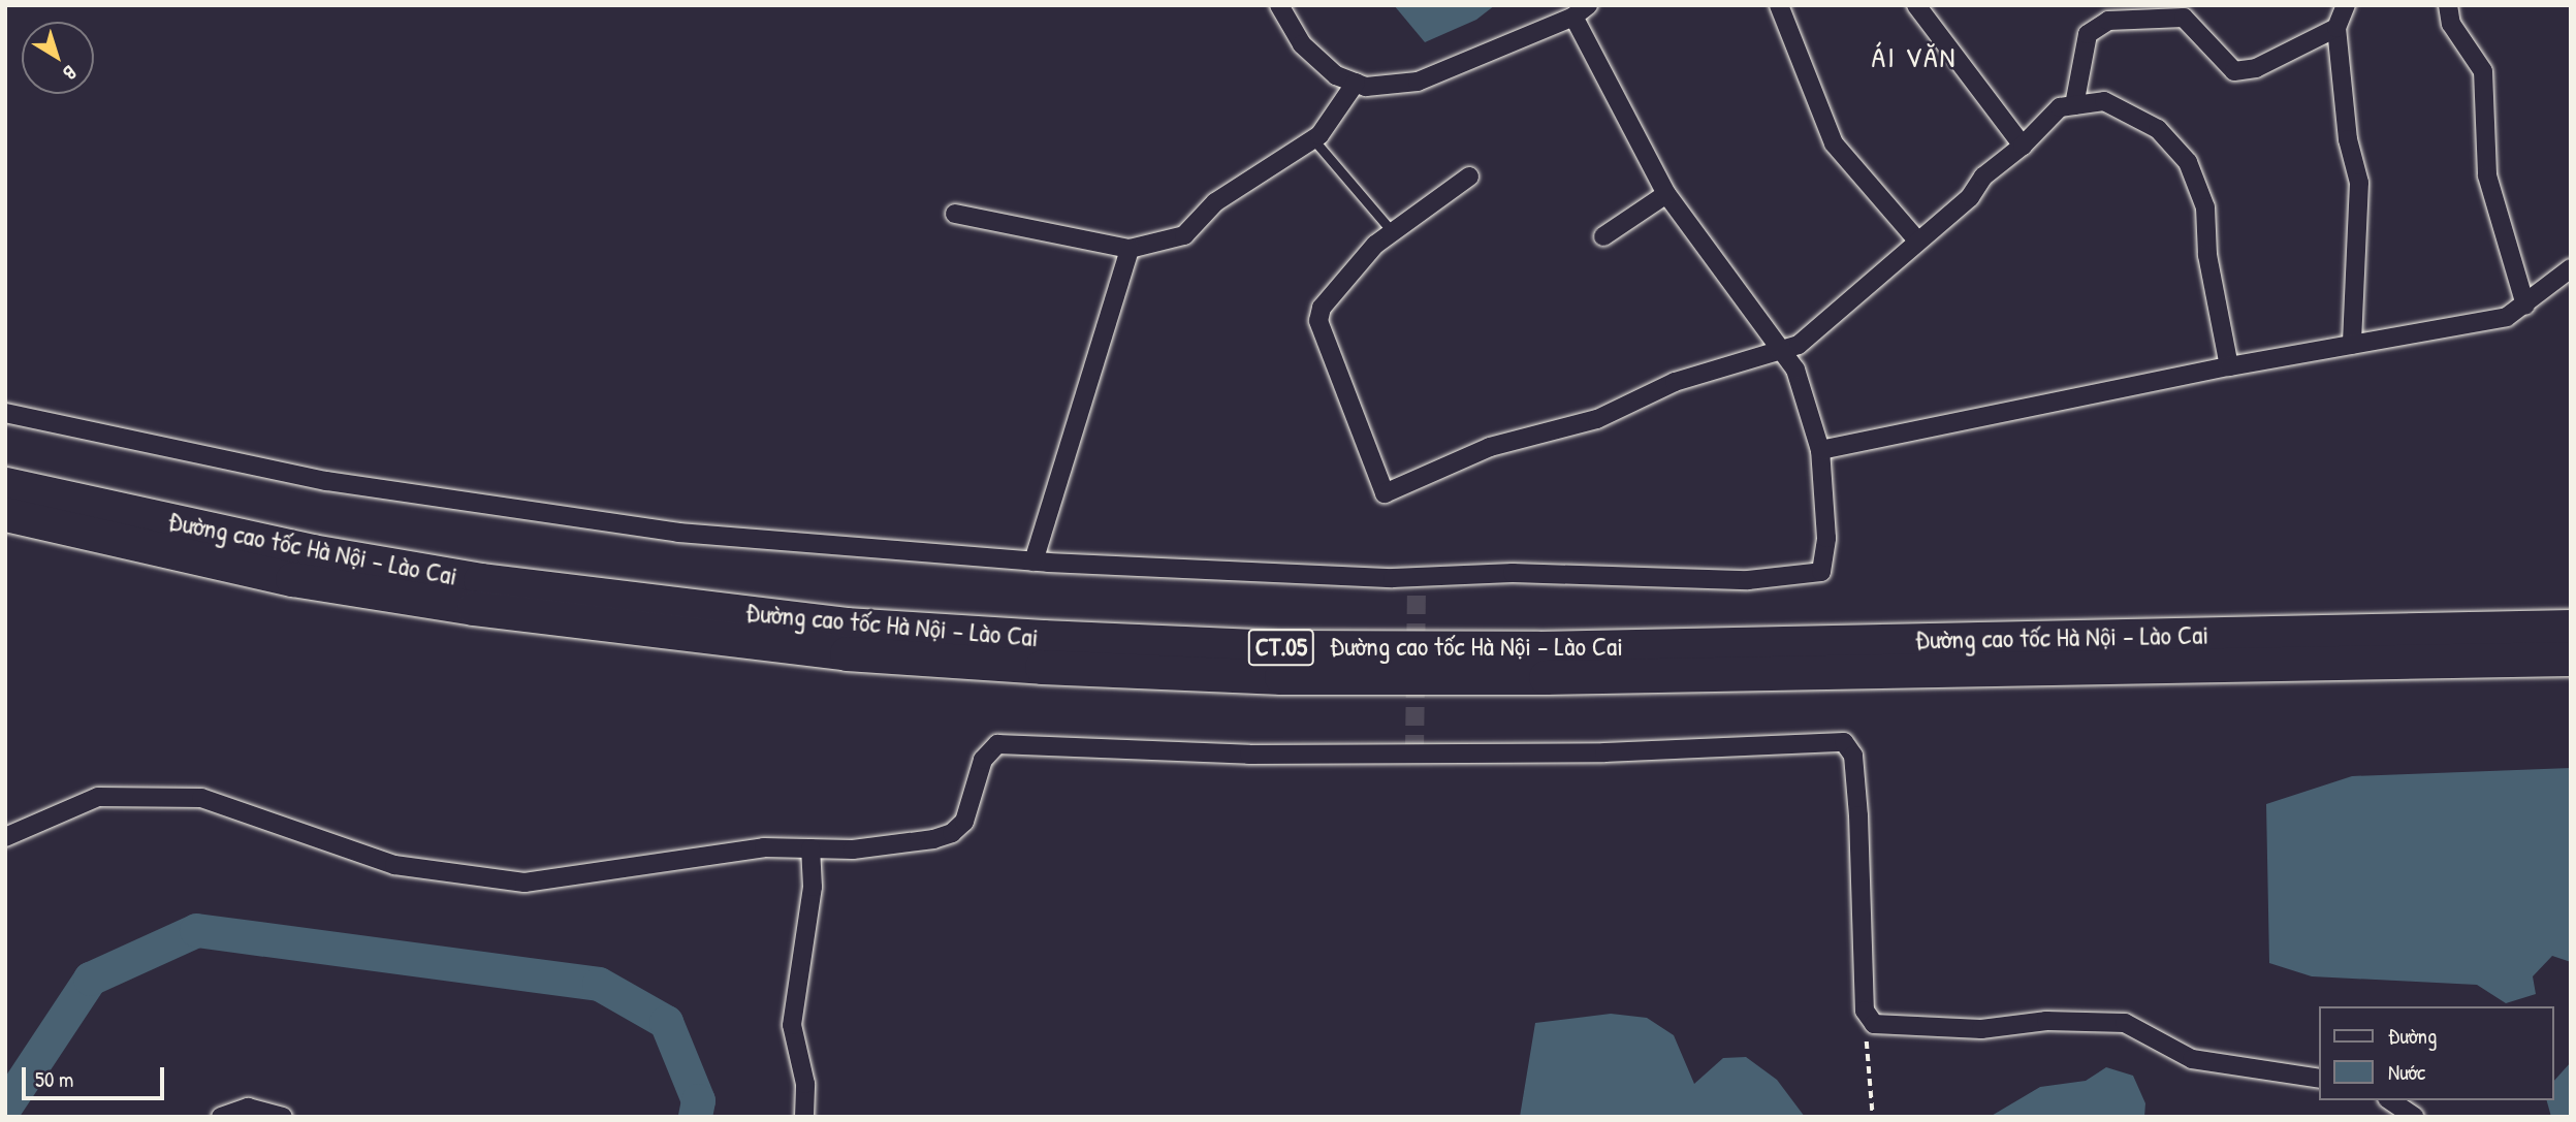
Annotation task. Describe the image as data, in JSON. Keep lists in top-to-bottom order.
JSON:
{
  "streets": {
    "highway": ["Đường cao tốc Hà Nội - Lào Cai", "CT.05"]
  },
  "districts": ["ÁI VĂN"],
  "legend": ["Đường", "Nước"],
  "scale_bar": "50 m",
  "north": "bottom right"
}
